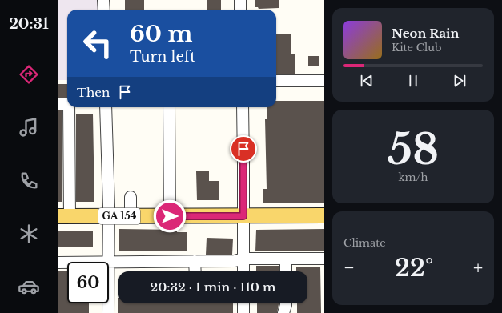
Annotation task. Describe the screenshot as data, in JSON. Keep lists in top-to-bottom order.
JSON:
{
  "streets": {
    "main road": ["GA 154"]
  },
  "page": {
    "tabs": "20:31",
    "turn": ["60 m", "Turn left"],
    "song": ["Neon Rain", "Kite Club"],
    "then": "Then",
    "tile": [
      ["58", "km/h"],
      "Climate"
    ],
    "heat": ["−", "22°", "+"],
    "limit": "60",
    "trip": "20:32 · 1 min · 110 m"
  }
}
